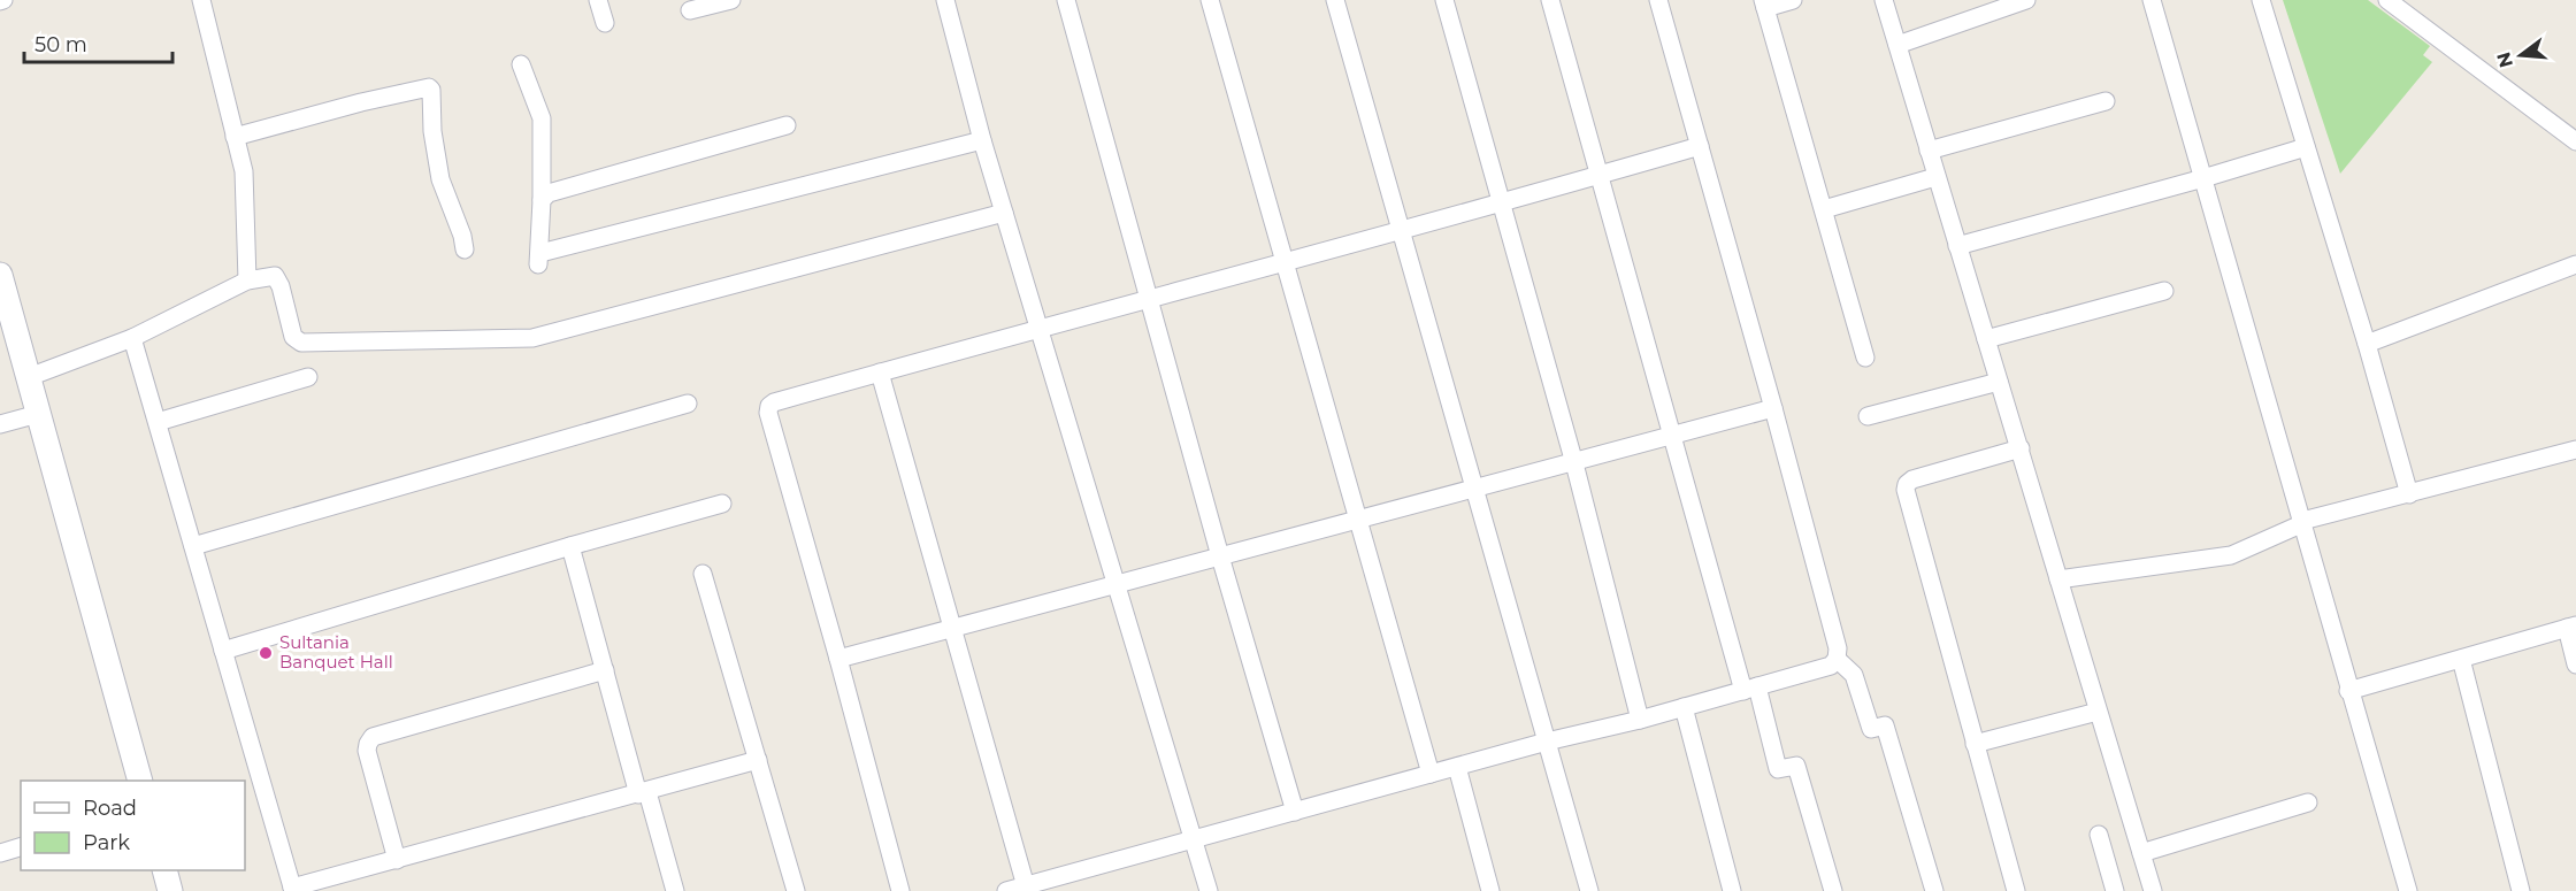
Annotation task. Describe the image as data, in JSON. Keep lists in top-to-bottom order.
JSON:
{
  "places": ["Sultania Banquet Hall"],
  "legend": ["Road", "Park"],
  "scale_bar": "50 m",
  "north": "left"
}
